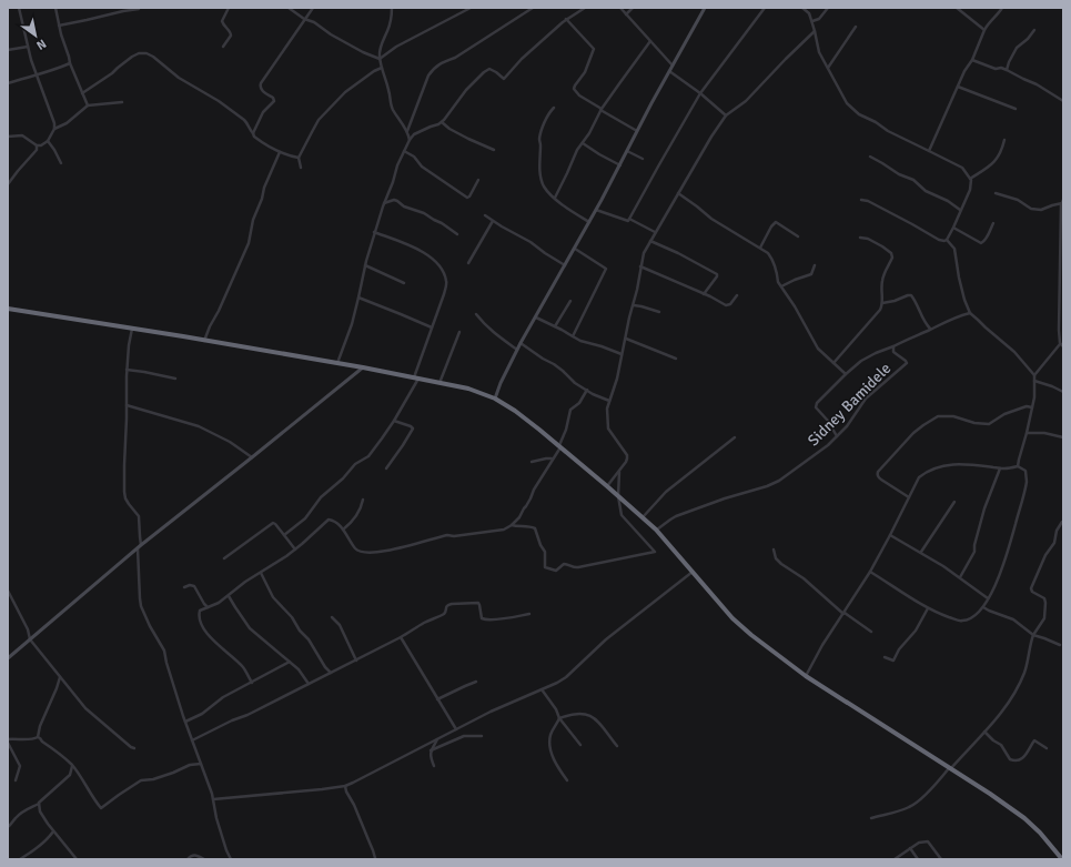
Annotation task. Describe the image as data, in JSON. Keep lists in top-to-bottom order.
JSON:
{
  "streets": {
    "street": ["Sidney Bamidele"]
  },
  "north": "bottom right"
}
